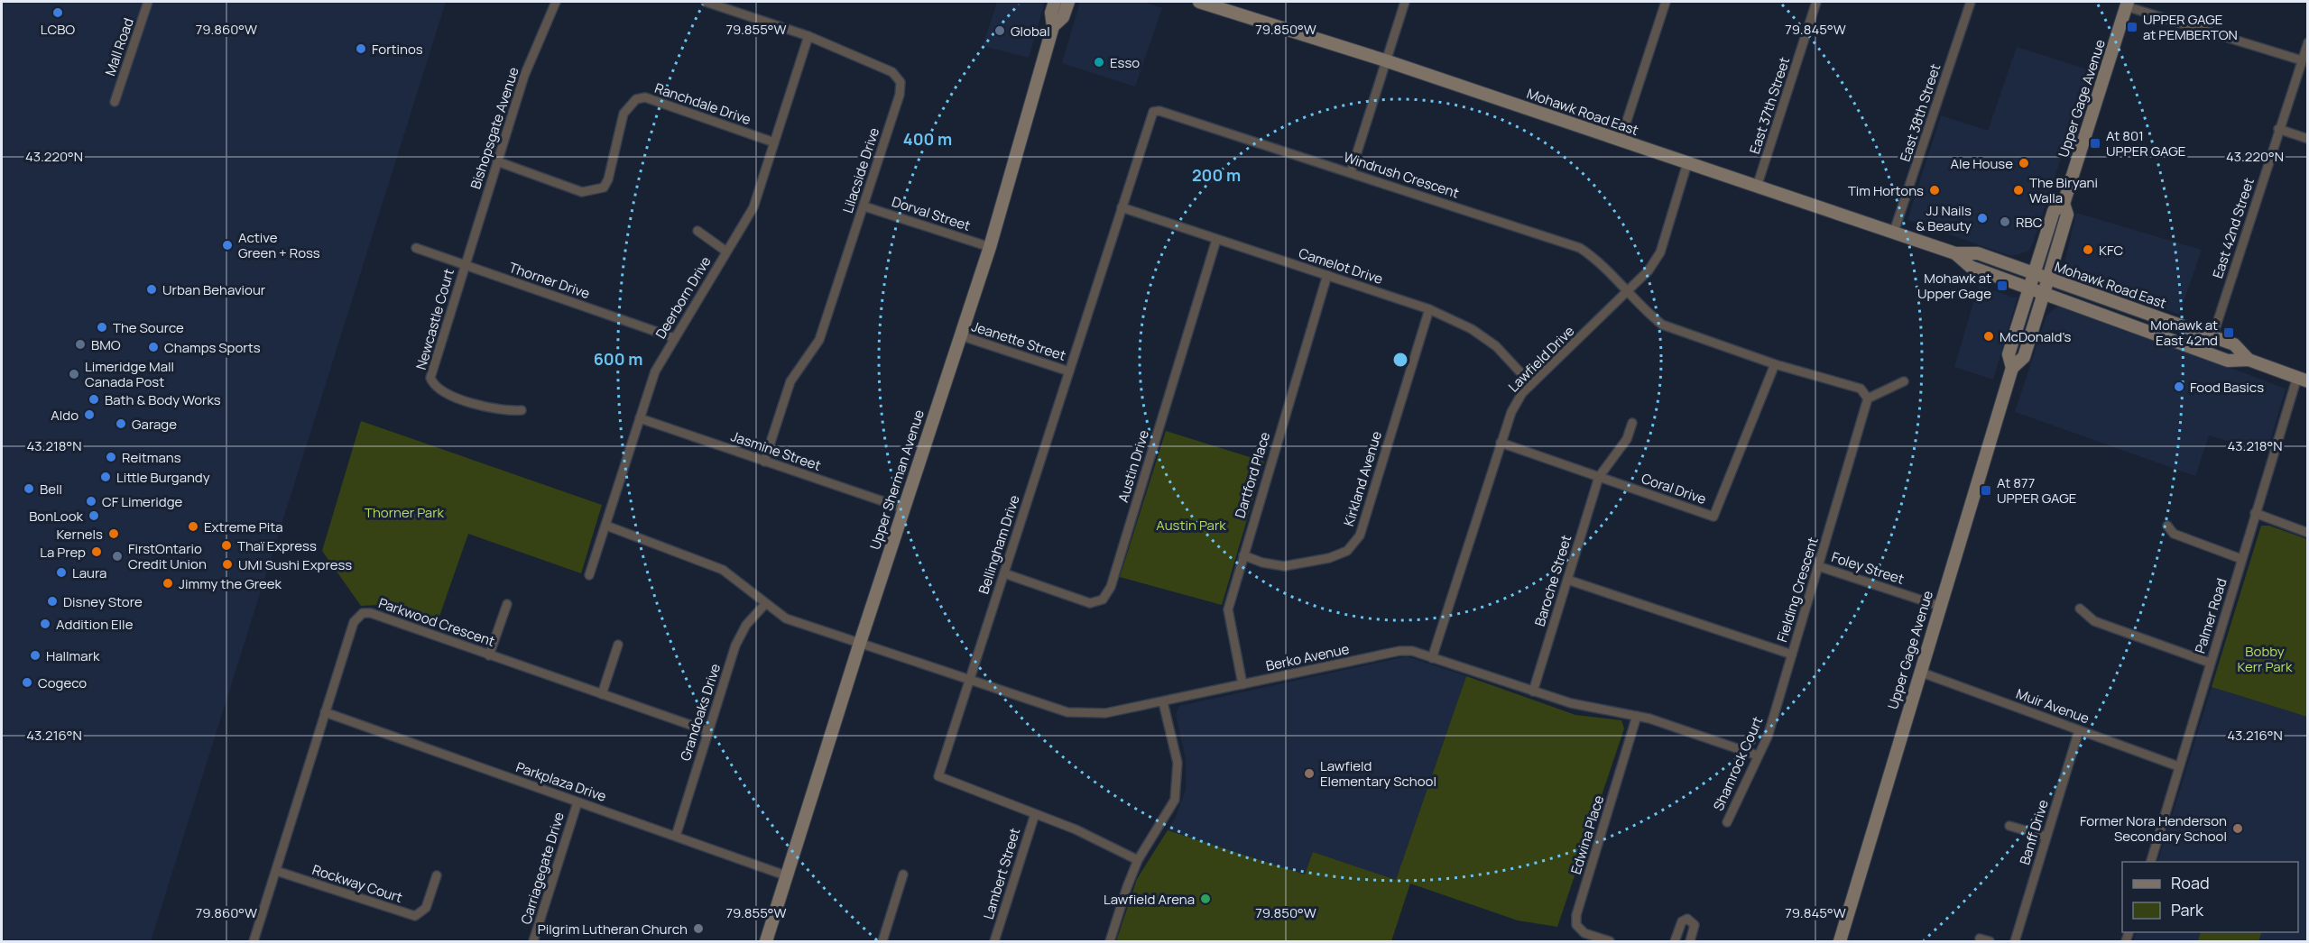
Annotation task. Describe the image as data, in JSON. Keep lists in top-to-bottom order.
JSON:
{
  "streets": {
    "main road": ["Upper Gage Avenue", "Mohawk Road East", "Upper Sherman Avenue"],
    "street": [
      "Mall Road",
      "Ranchdale Drive",
      "East 37th Street",
      "East 38th Street",
      "Bishopsgate Avenue",
      "Lilacside Drive",
      "Windrush Crescent",
      "Dorval Street",
      "East 42nd Street",
      "Camelot Drive",
      "Thorner Drive",
      "Deerborn Drive",
      "Newcastle Court",
      "Jeanette Street",
      "Lawfield Drive",
      "Jasmine Street",
      "Austin Drive",
      "Dartford Place",
      "Kirkland Avenue",
      "Coral Drive",
      "Bellingham Drive",
      "Foley Street",
      "Baroche Street",
      "Fielding Crescent",
      "Palmer Road",
      "Parkwood Crescent",
      "Berko Avenue",
      "Muir Avenue",
      "Grandoaks Drive",
      "Shamrock Court",
      "Parkplaza Drive",
      "Banff Drive",
      "Edwina Place",
      "Carriagegate Drive",
      "Lambert Street",
      "Rockway Court"
    ]
  },
  "crossings": [
    ["Upper Gage Avenue", "Mohawk Road East"],
    ["Upper Gage Avenue", "Foley Street"],
    ["Upper Gage Avenue", "Muir Avenue"],
    ["Ranchdale Drive", "Bishopsgate Avenue"],
    ["Ranchdale Drive", "Deerborn Drive"],
    ["East 37th Street", "Mohawk Road East"],
    ["Mohawk Road East", "East 38th Street"],
    ["Mohawk Road East", "East 42nd Street"],
    ["Mohawk Road East", "Lawfield Drive"],
    ["Mohawk Road East", "Palmer Road"],
    ["Bishopsgate Avenue", "Thorner Drive"],
    ["Bishopsgate Avenue", "Newcastle Court"],
    ["Lilacside Drive", "Dorval Street"],
    ["Lilacside Drive", "Deerborn Drive"],
    ["Lilacside Drive", "Jasmine Street"],
    ["Windrush Crescent", "Lawfield Drive"],
    ["Windrush Crescent", "Bellingham Drive"],
    ["Dorval Street", "Upper Sherman Avenue"],
    ["Camelot Drive", "Lawfield Drive"],
    ["Camelot Drive", "Austin Drive"],
    ["Camelot Drive", "Dartford Place"],
    ["Camelot Drive", "Kirkland Avenue"],
    ["Camelot Drive", "Bellingham Drive"],
    ["Thorner Drive", "Deerborn Drive"],
    ["Thorner Drive", "Newcastle Court"],
    ["Deerborn Drive", "Jasmine Street"],
    ["Deerborn Drive", "Berko Avenue"],
    ["Jeanette Street", "Upper Sherman Avenue"],
    ["Jeanette Street", "Bellingham Drive"],
    ["Lawfield Drive", "Coral Drive"],
    ["Lawfield Drive", "Berko Avenue"],
    ["Jasmine Street", "Upper Sherman Avenue"],
    ["Austin Drive", "Bellingham Drive"],
    ["Dartford Place", "Kirkland Avenue"],
    ["Dartford Place", "Berko Avenue"],
    ["Upper Sherman Avenue", "Berko Avenue"],
    ["Upper Sherman Avenue", "Parkplaza Drive"],
    ["Coral Drive", "Baroche Street"],
    ["Bellingham Drive", "Berko Avenue"],
    ["Bellingham Drive", "Lambert Street"],
    ["Foley Street", "Fielding Crescent"],
    ["Baroche Street", "Fielding Crescent"],
    ["Baroche Street", "Berko Avenue"],
    ["Fielding Crescent", "Shamrock Court"],
    ["Palmer Road", "Muir Avenue"],
    ["Parkwood Crescent", "Grandoaks Drive"],
    ["Parkwood Crescent", "Parkplaza Drive"],
    ["Parkwood Crescent", "Rockway Court"],
    ["Berko Avenue", "Grandoaks Drive"],
    ["Berko Avenue", "Shamrock Court"],
    ["Berko Avenue", "Edwina Place"],
    ["Muir Avenue", "Banff Drive"],
    ["Grandoaks Drive", "Parkplaza Drive"],
    ["Parkplaza Drive", "Carriagegate Drive"]
  ],
  "parks": ["Thorner Park", "Austin Park", "Bobby Kerr Park"],
  "places": {
    "other": [
      "LCBO",
      "Global",
      "Fortinos",
      "Esso",
      "Ale House",
      "Tim Hortons",
      "The Biryani Walla",
      "JJ Nails & Beauty",
      "RBC",
      "Active Green + Ross",
      "KFC",
      "Urban Behaviour",
      "The Source",
      "McDonald's",
      "BMO",
      "Champs Sports",
      "Limeridge Mall Canada Post",
      "Food Basics",
      "Bath & Body Works",
      "Aldo",
      "Garage",
      "Reitmans",
      "Little Burgandy",
      "Bell",
      "CF Limeridge",
      "BonLook",
      "Extreme Pita",
      "Kernels",
      "Thaï Express",
      "La Prep",
      "FirstOntario Credit Union",
      "UMI Sushi Express",
      "Laura",
      "Jimmy the Greek",
      "Disney Store",
      "Addition Elle",
      "Hallmark",
      "Cogeco",
      "Lawfield Elementary School",
      "Former Nora Henderson Secondary School",
      "Lawfield Arena",
      "Pilgrim Lutheran Church"
    ],
    "transit": [
      "UPPER GAGE at PEMBERTON",
      "At 801 UPPER GAGE",
      "Mohawk at Upper Gage",
      "Mohawk at East 42nd",
      "At 877 UPPER GAGE"
    ]
  },
  "legend": ["Road", "Park"],
  "coordinates": [
    "79.860°W",
    "79.855°W",
    "79.850°W",
    "79.845°W",
    "43.220°N",
    "43.218°N",
    "43.216°N"
  ],
  "rings": ["400 m", "200 m", "600 m"]
}
